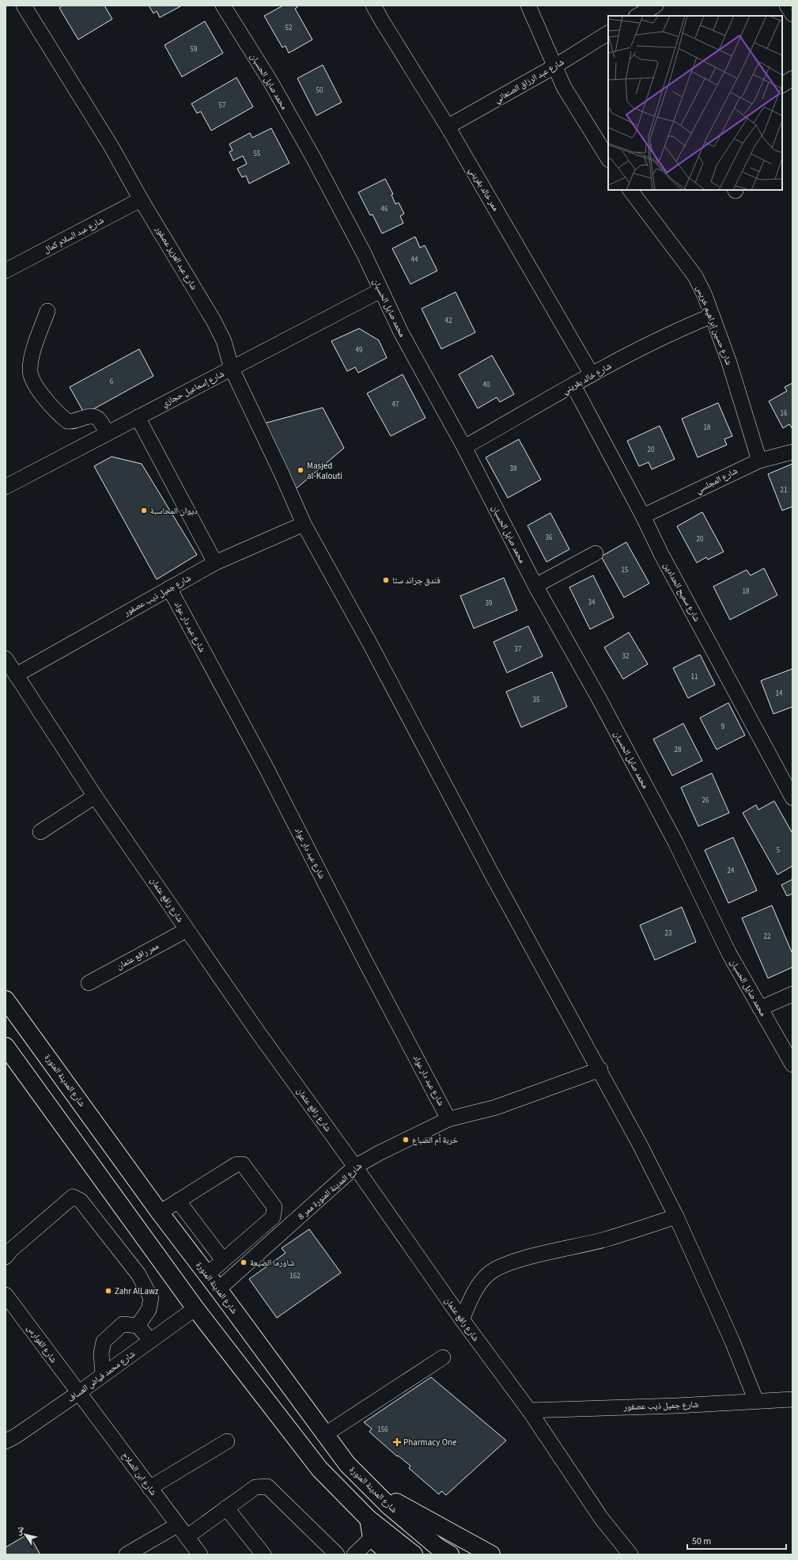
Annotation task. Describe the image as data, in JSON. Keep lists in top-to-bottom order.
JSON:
{
  "streets": {
    "main road": ["شارع المدينة المنورة"],
    "street": [
      "شارع عبد الرزاق الصنعاني",
      "محمد صايل الحسبان",
      "ممر خالد بقريني",
      "شارع عبد السلام كمال",
      "شارع عبد العزيز عصفور",
      "شارع حسين إبراهيم خريس",
      "شارع خالد بقريني",
      "شارع إسماعيل حجازي",
      "شارع المجلسي",
      "شارع سميح الحدادين",
      "شارع جميل ذيب عصفور",
      "شارع عبد دار عواد",
      "شارع رافع عثمان",
      "ممر رافع عثمان",
      "شارع المدينة المنورة ممر 8",
      "شارع الفوارس",
      "شارع محمد فياض العساف",
      "شارع ابن الصلاح"
    ]
  },
  "crossings": [
    ["شارع عبد الرزاق الصنعاني", "ممر خالد بقريني"],
    ["محمد صايل الحسبان", "شارع خالد بقريني"],
    ["محمد صايل الحسبان", "شارع إسماعيل حجازي"],
    ["ممر خالد بقريني", "شارع خالد بقريني"],
    ["شارع عبد السلام كمال", "شارع عبد العزيز عصفور"],
    ["شارع عبد العزيز عصفور", "شارع إسماعيل حجازي"],
    ["شارع عبد العزيز عصفور", "شارع جميل ذيب عصفور"],
    ["شارع عبد العزيز عصفور", "شارع المدينة المنورة ممر 8"],
    ["شارع حسين إبراهيم خريس", "شارع خالد بقريني"],
    ["شارع حسين إبراهيم خريس", "شارع المجلسي"],
    ["شارع خالد بقريني", "شارع سميح الحدادين"],
    ["شارع المجلسي", "شارع سميح الحدادين"],
    ["شارع جميل ذيب عصفور", "شارع عبد دار عواد"],
    ["شارع جميل ذيب عصفور", "شارع رافع عثمان"],
    ["شارع عبد دار عواد", "شارع المدينة المنورة ممر 8"],
    ["شارع رافع عثمان", "ممر رافع عثمان"],
    ["شارع رافع عثمان", "شارع المدينة المنورة ممر 8"],
    ["شارع المدينة المنورة", "شارع المدينة المنورة ممر 8"],
    ["شارع الفوارس", "شارع محمد فياض العساف"],
    ["شارع الفوارس", "شارع ابن الصلاح"],
    ["شارع محمد فياض العساف", "شارع ابن الصلاح"]
  ],
  "places": {
    "other": [
      "Masjed al-Kalouti",
      "ديوان المحاسبة",
      "فندق جراند ستا",
      "خربة أم الضباع",
      "شاورما الضيعة",
      "Zahr AlLawz"
    ],
    "health": ["Pharmacy One"]
  },
  "house_numbers": [
    "52",
    "59",
    "50",
    "57",
    "55",
    "46",
    "44",
    "42",
    "49",
    "6",
    "40",
    "47",
    "16",
    "18",
    "20",
    "38",
    "21",
    "36",
    "20",
    "15",
    "18",
    "34",
    "39",
    "37",
    "32",
    "11",
    "14",
    "35",
    "9",
    "28",
    "26",
    "5",
    "24",
    "23",
    "22",
    "162",
    "156"
  ],
  "scale_bar": "50 m",
  "north": "top left"
}
